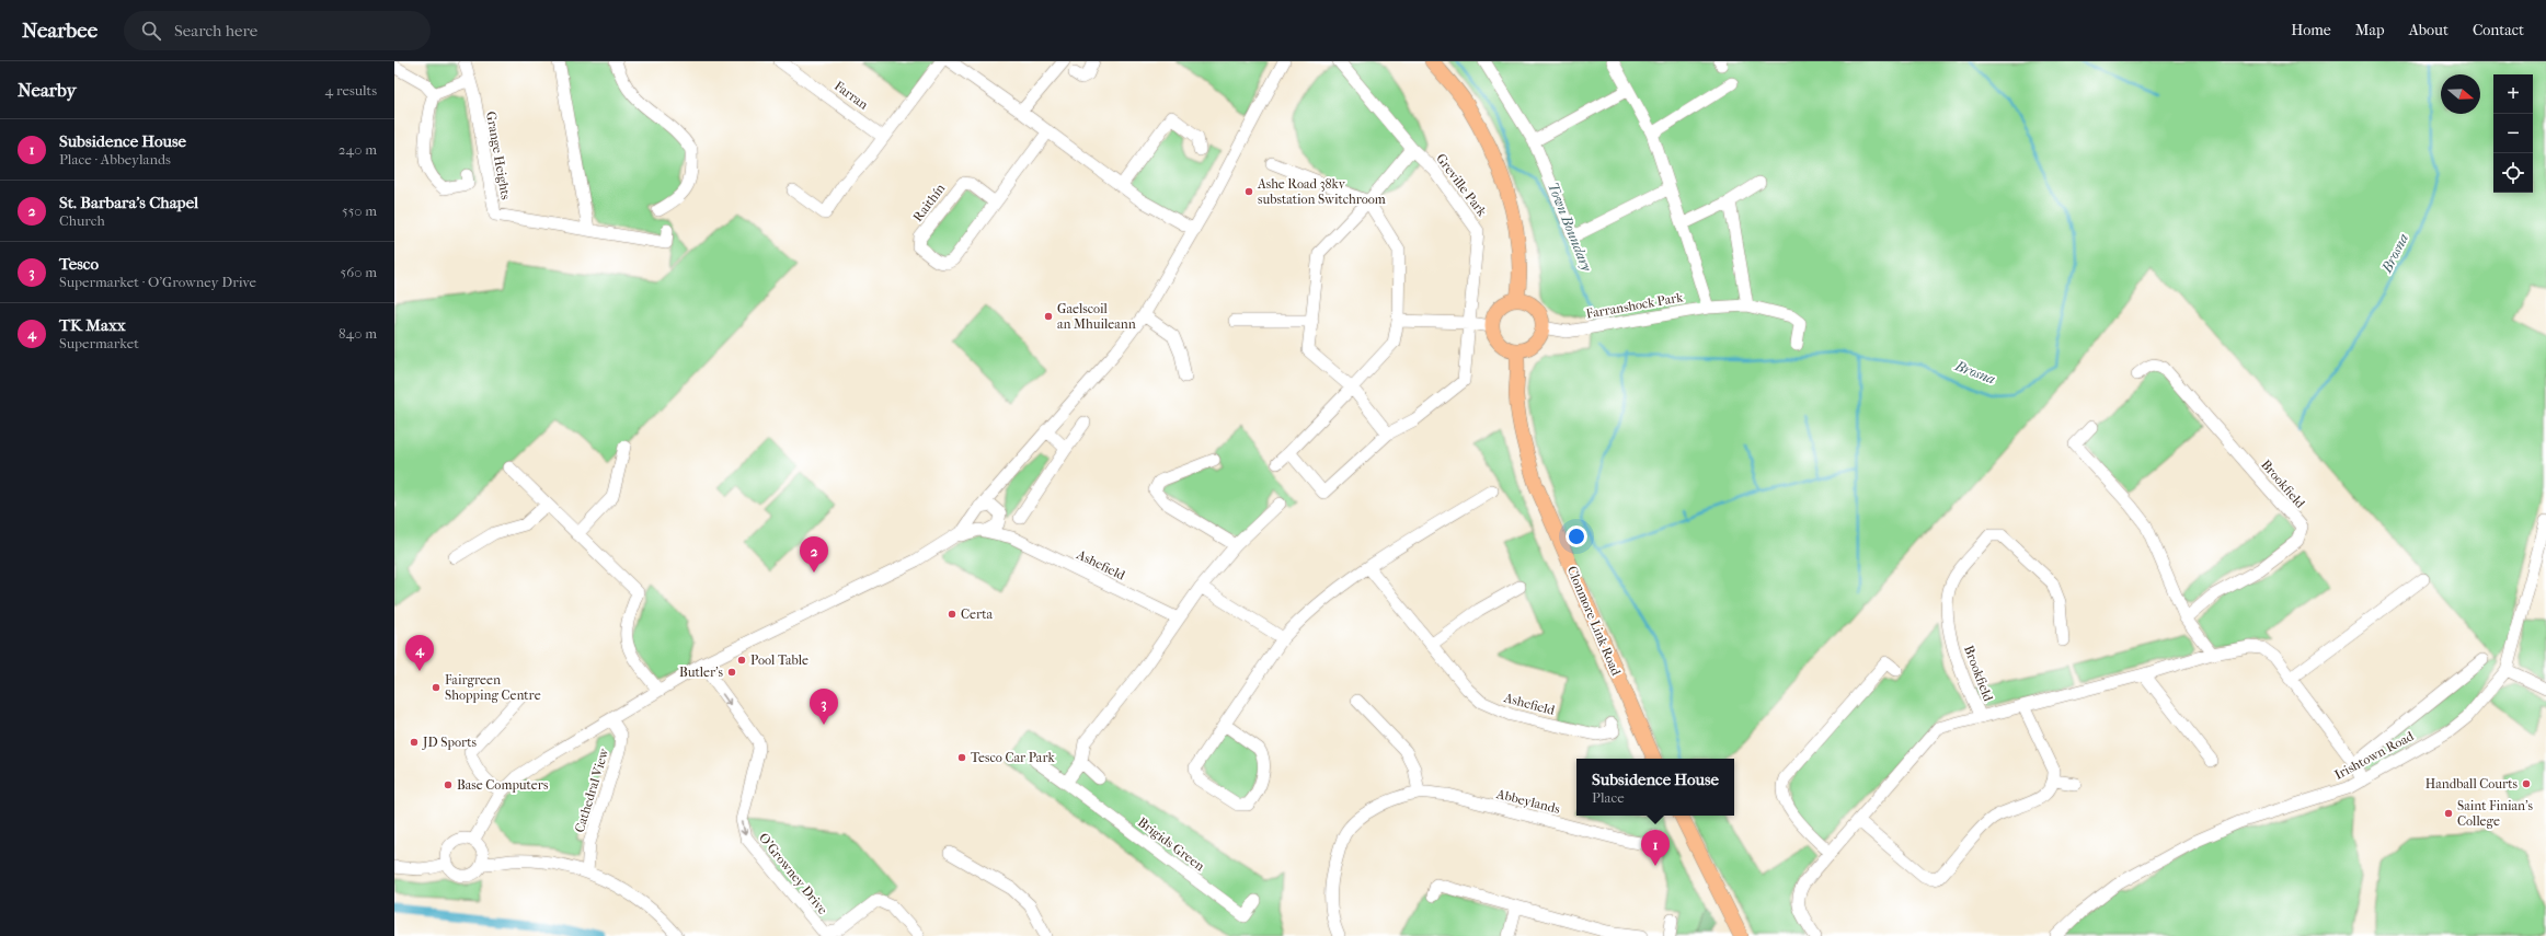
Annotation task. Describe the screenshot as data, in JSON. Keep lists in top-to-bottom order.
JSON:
{
  "streets": {
    "main road": ["Clonmore Link Road"],
    "street": [
      "Farran",
      "Grange Heights",
      "Greville Park",
      "Raithín",
      "Farranshock Park",
      "Brookfield",
      "Ashefield",
      "Irishtown Road",
      "Cathedral View",
      "Abbeylands",
      "Brigids Green",
      "O'Growney Drive"
    ]
  },
  "crossings": [
    ["Greville Park", "Farranshock Park"],
    ["Greville Park", "Clonmore Link Road"],
    ["Farranshock Park", "Clonmore Link Road"],
    ["Brookfield", "Irishtown Road"]
  ],
  "one_way": ["O'Growney Drive"],
  "water": ["Town Boundary", "Brosna"],
  "places": [
    "Ashe Road 38kv substation Switchroom",
    "Gaelscoil an Mhuileann",
    "Certa",
    "Pool Table",
    "Butler’s",
    "Fairgreen Shopping Centre",
    "JD Sports",
    "Tesco Car Park",
    "Handball Courts",
    "Base Computers",
    "Saint Finian's College"
  ],
  "north": "right",
  "page": {
    "header": "Nearbee",
    "search": "Search here",
    "nav": [
      "Home",
      "Map",
      "About",
      "Contact"
    ],
    "heading": ["Nearby", "4 results"],
    "map_buttons": ["+", "−"],
    "list": [
      {
        "mark": "1",
        "name": "Subsidence House",
        "note": "Place · Abbeylands",
        "value": "240 m"
      },
      {
        "mark": "2",
        "name": "St. Barbara's Chapel",
        "note": "Church",
        "value": "550 m"
      },
      {
        "mark": "3",
        "name": "Tesco",
        "note": "Supermarket · O'Growney Drive",
        "value": "560 m"
      },
      {
        "mark": "4",
        "name": "TK Maxx",
        "note": "Supermarket",
        "value": "840 m"
      }
    ],
    "pins": [
      "2",
      "4",
      "3",
      "1"
    ],
    "popup": ["Subsidence House", "Place"]
  }
}
